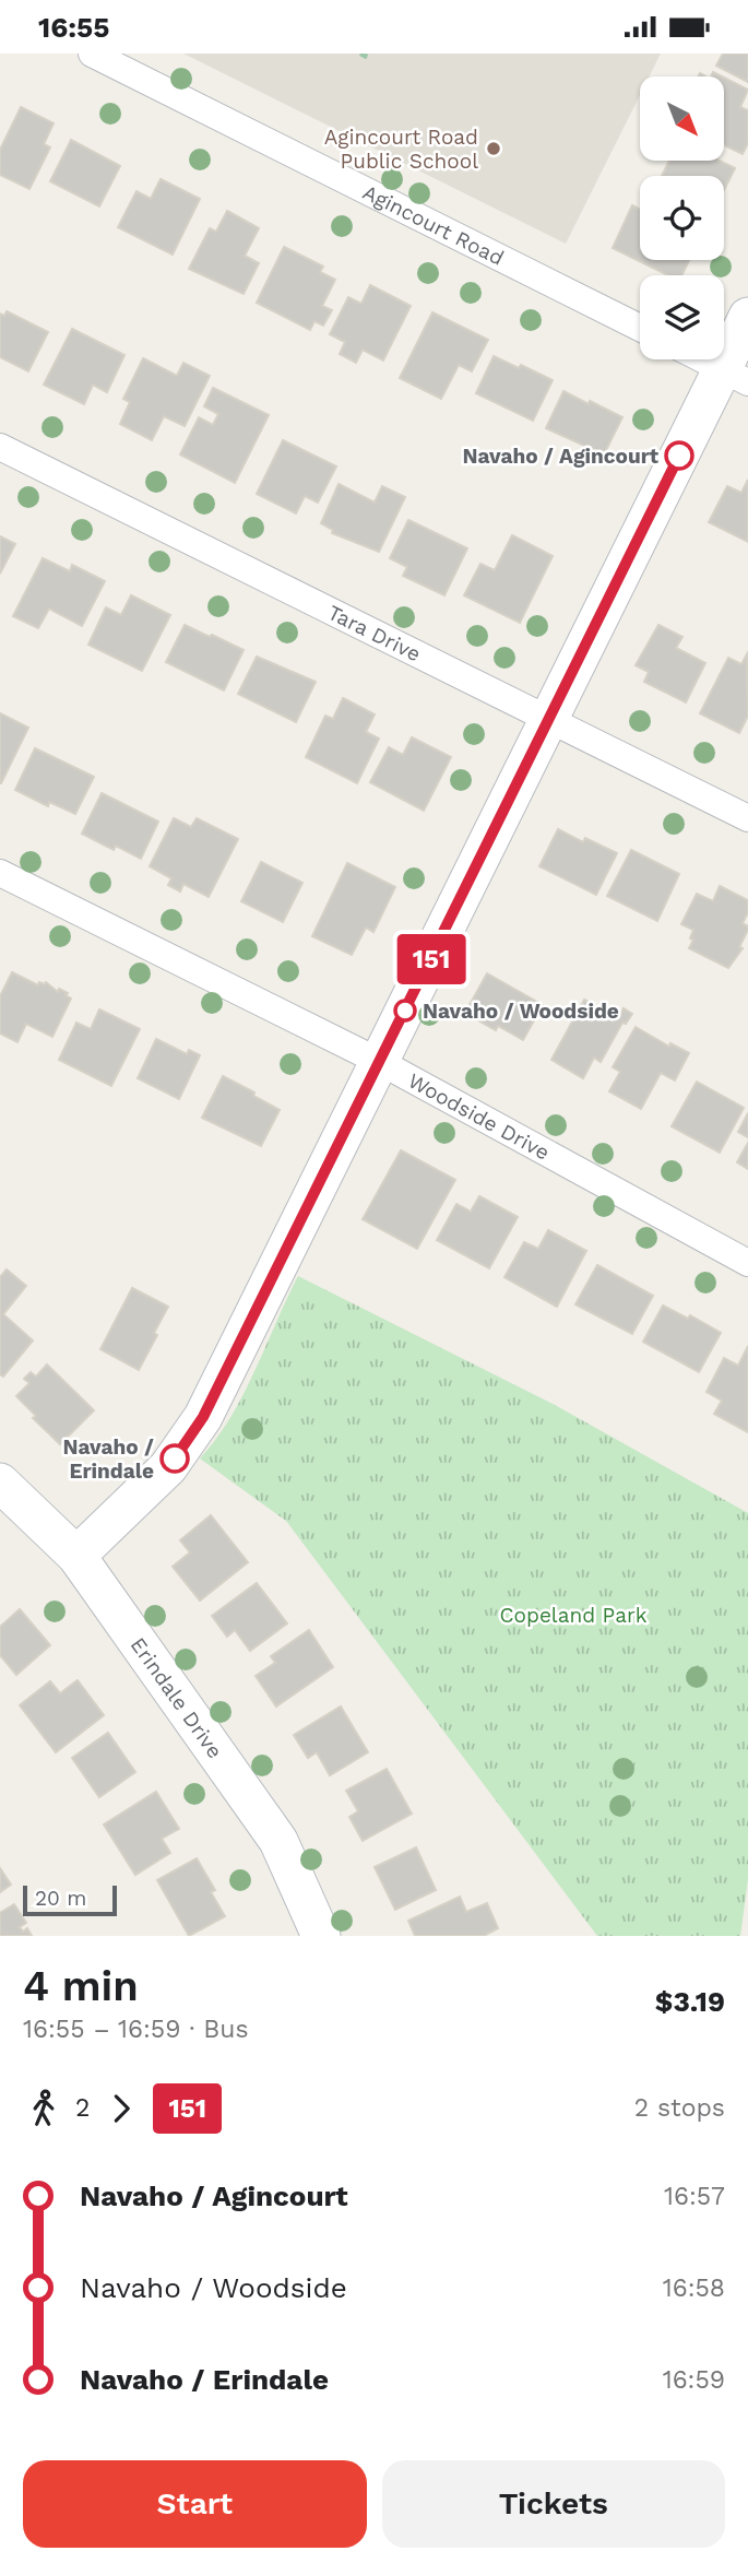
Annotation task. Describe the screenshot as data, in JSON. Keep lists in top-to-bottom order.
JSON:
{
  "streets": {
    "street": [
      "Agincourt Road",
      "Tara Drive",
      "Woodside Drive",
      "Erindale Drive"
    ]
  },
  "parks": ["Copeland Park"],
  "places": [
    "Agincourt Road Public School",
    "Navaho / Agincourt",
    "Navaho / Woodside",
    "Navaho / Erindale"
  ],
  "lines": ["bus line 151"],
  "scale_bar": "20 m",
  "north": "bottom right",
  "page": {
    "status": "16:55",
    "on_map": "151",
    "scale": "20 m",
    "heading": ["4 min", "16:55 – 16:59 · Bus", "$3.19"],
    "legs": ["2", "151", "2 stops"],
    "list": [
      {
        "name": "Navaho / Agincourt",
        "value": "16:57"
      },
      {
        "name": "Navaho / Woodside",
        "value": "16:58"
      },
      {
        "name": "Navaho / Erindale",
        "value": "16:59"
      }
    ],
    "buttons": ["Start", "Tickets"]
  }
}
